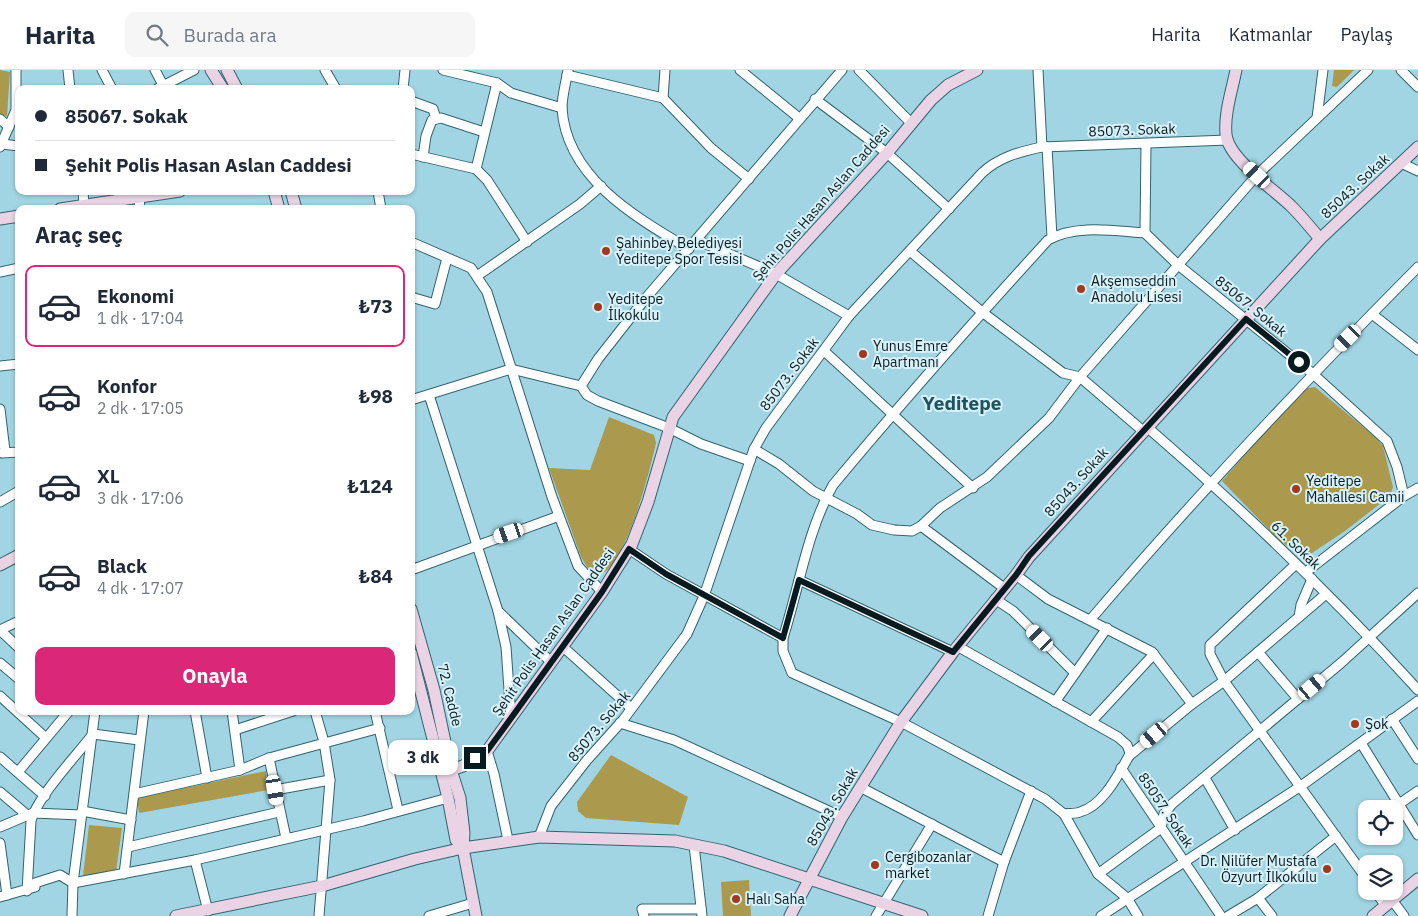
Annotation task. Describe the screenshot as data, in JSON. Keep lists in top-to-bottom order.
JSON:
{
  "streets": {
    "street": [
      "85073. Sokak",
      "85043. Sokak",
      "Şehit Polis Hasan Aslan Caddesi",
      "85067. Sokak",
      "61. Sokak",
      "72. Cadde",
      "85057. Sokak"
    ]
  },
  "crossings": [
    ["85043. Sokak", "85067. Sokak"],
    ["85043. Sokak", "61. Sokak"],
    ["Şehit Polis Hasan Aslan Caddesi", "72. Cadde"]
  ],
  "districts": ["Yeditepe"],
  "places": [
    "Şahinbey Belediyesi Yeditepe Spor Tesisi",
    "Akşemseddin Anadolu Lisesi",
    "Yeditepe İlkokulu",
    "Yunus Emre Apartmanı",
    "Yeditepe Mahallesi Camii",
    "Şok",
    "Cergibozanlar market",
    "Dr. Nilüfer Mustafa Özyurt İlkokulu",
    "Halı Saha"
  ],
  "page": {
    "header": "Harita",
    "search": "Burada ara",
    "nav": ["Harita", "Katmanlar", "Paylaş"],
    "banner": ["85067. Sokak", "Şehit Polis Hasan Aslan Caddesi"],
    "heading": "Araç seç",
    "list": [
      {
        "name": "Ekonomi",
        "note": "1 dk · 17:04",
        "value": "₺73"
      },
      {
        "name": "Konfor",
        "note": "2 dk · 17:05",
        "value": "₺98"
      },
      {
        "name": "XL",
        "note": "3 dk · 17:06",
        "value": "₺124"
      },
      {
        "name": "Black",
        "note": "4 dk · 17:07",
        "value": "₺84"
      }
    ],
    "buttons": "Onayla",
    "bubble": "3 dk"
  }
}
